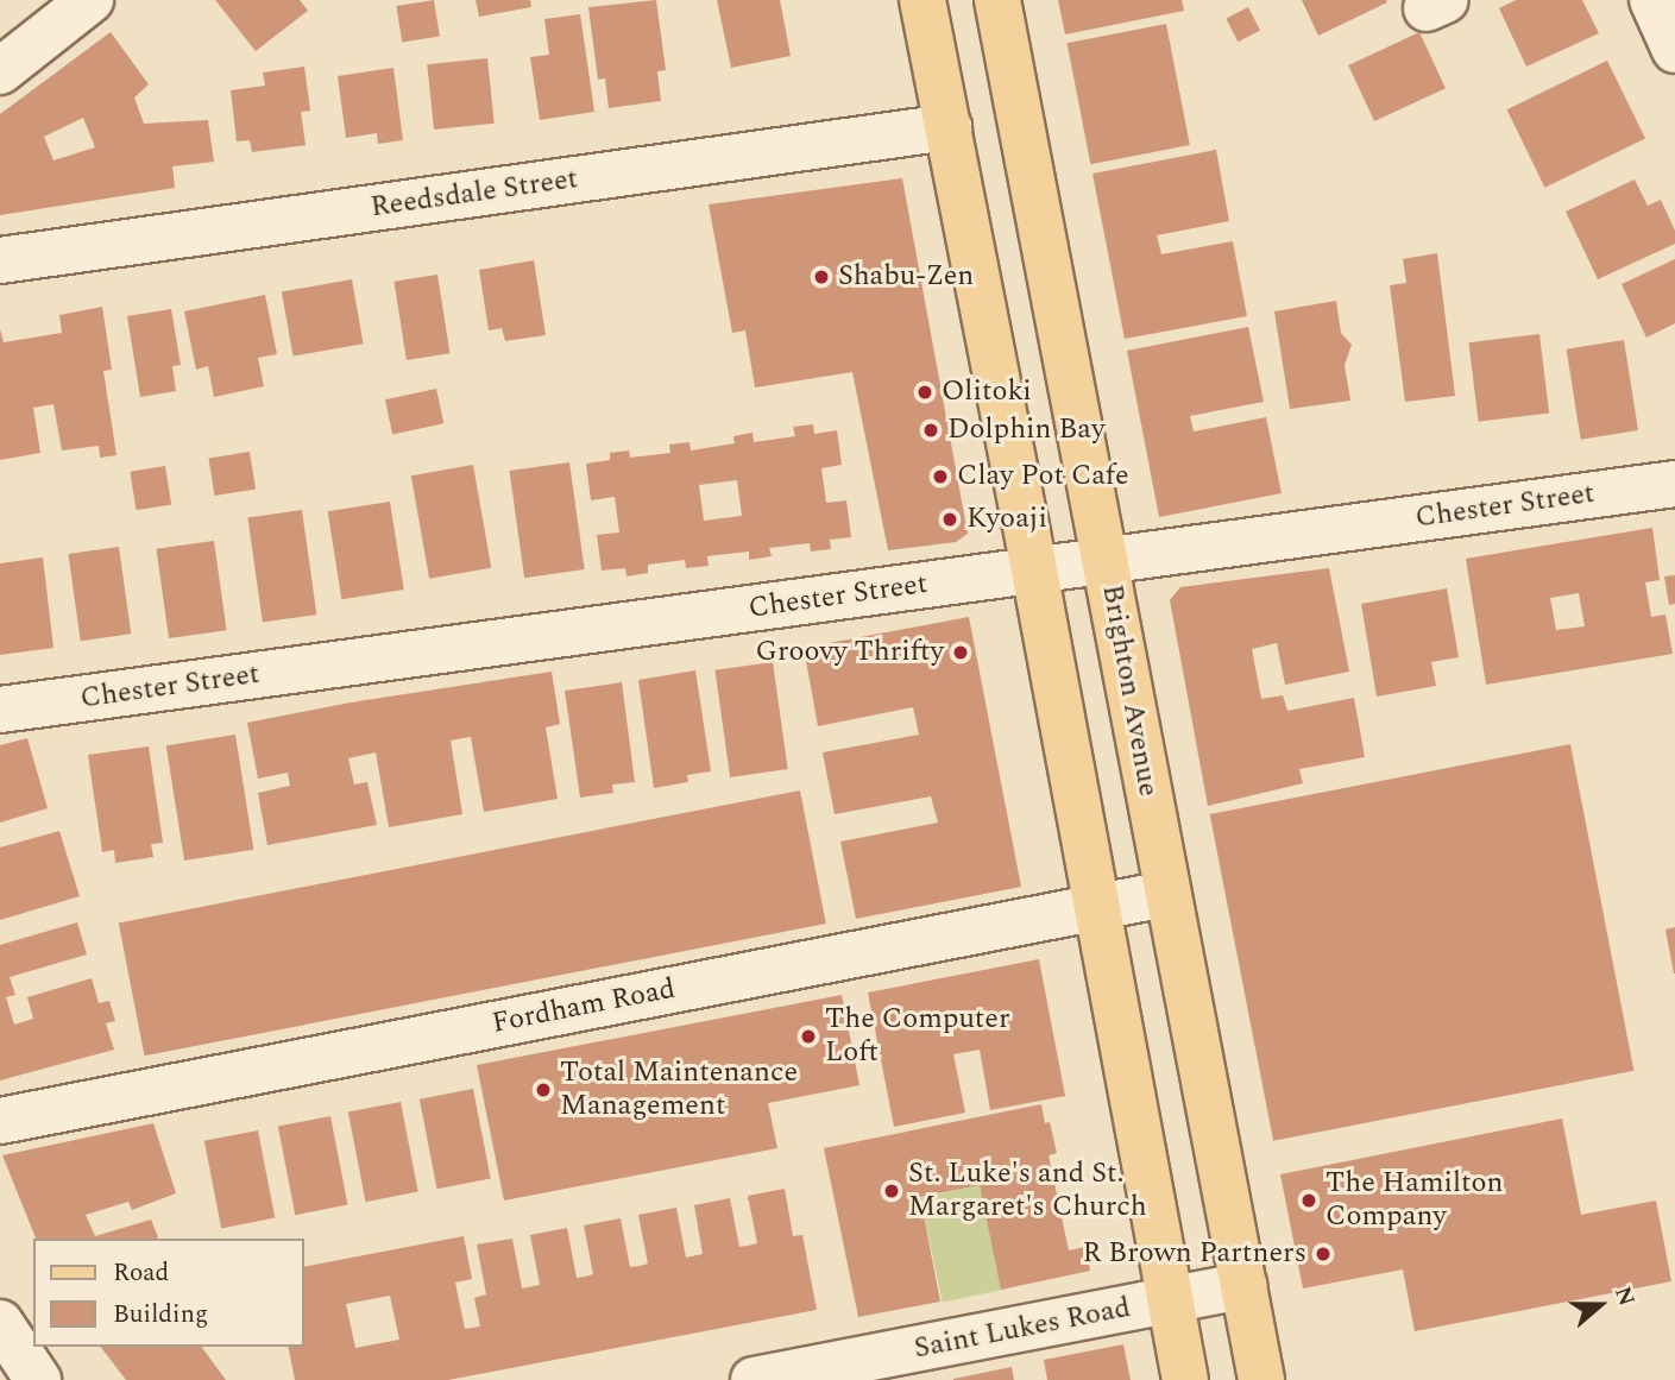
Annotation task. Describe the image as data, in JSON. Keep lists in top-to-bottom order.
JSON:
{
  "streets": {
    "main road": ["Brighton Avenue"],
    "street": [
      "Reedsdale Street",
      "Chester Street",
      "Fordham Road",
      "Saint Lukes Road"
    ]
  },
  "crossings": [
    ["Chester Street", "Brighton Avenue"],
    ["Brighton Avenue", "Fordham Road"],
    ["Brighton Avenue", "Saint Lukes Road"]
  ],
  "places": [
    "Shabu-Zen",
    "Olitoki",
    "Dolphin Bay",
    "Clay Pot Cafe",
    "Kyoaji",
    "Groovy Thrifty",
    "The Computer Loft",
    "Total Maintenance Management",
    "St. Luke's and St. Margaret's Church",
    "The Hamilton Company",
    "R Brown Partners"
  ],
  "legend": ["Road", "Building"],
  "north": "right"
}
